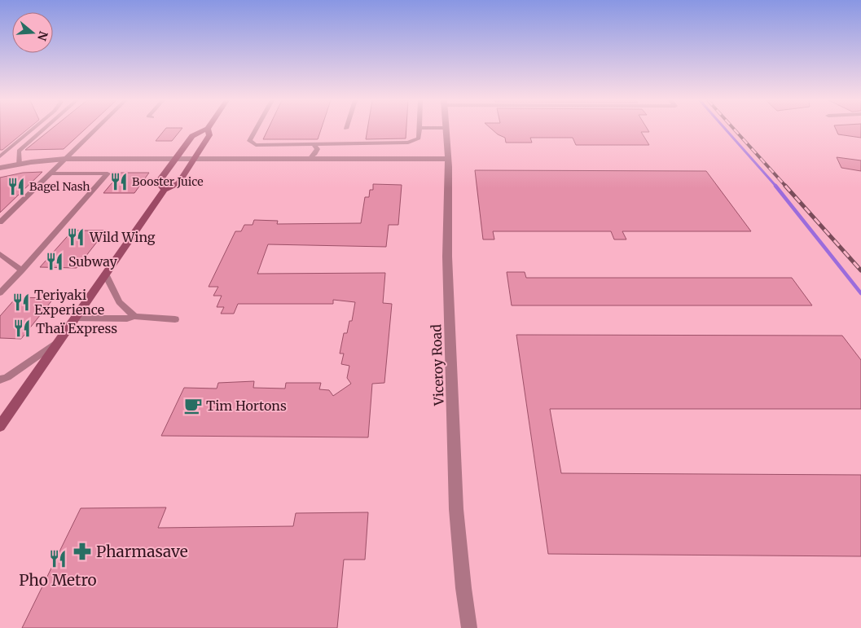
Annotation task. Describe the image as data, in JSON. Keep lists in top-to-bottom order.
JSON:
{
  "streets": {
    "street": ["Viceroy Road"]
  },
  "places": {
    "restaurant": [
      "Booster Juice",
      "Bagel Nash",
      "Wild Wing",
      "Subway",
      "Teriyaki Experience",
      "Thaï Express",
      "Pho Metro"
    ],
    "cafe": ["Tim Hortons"],
    "pharmacy": ["Pharmasave"]
  },
  "north": "right"
}
